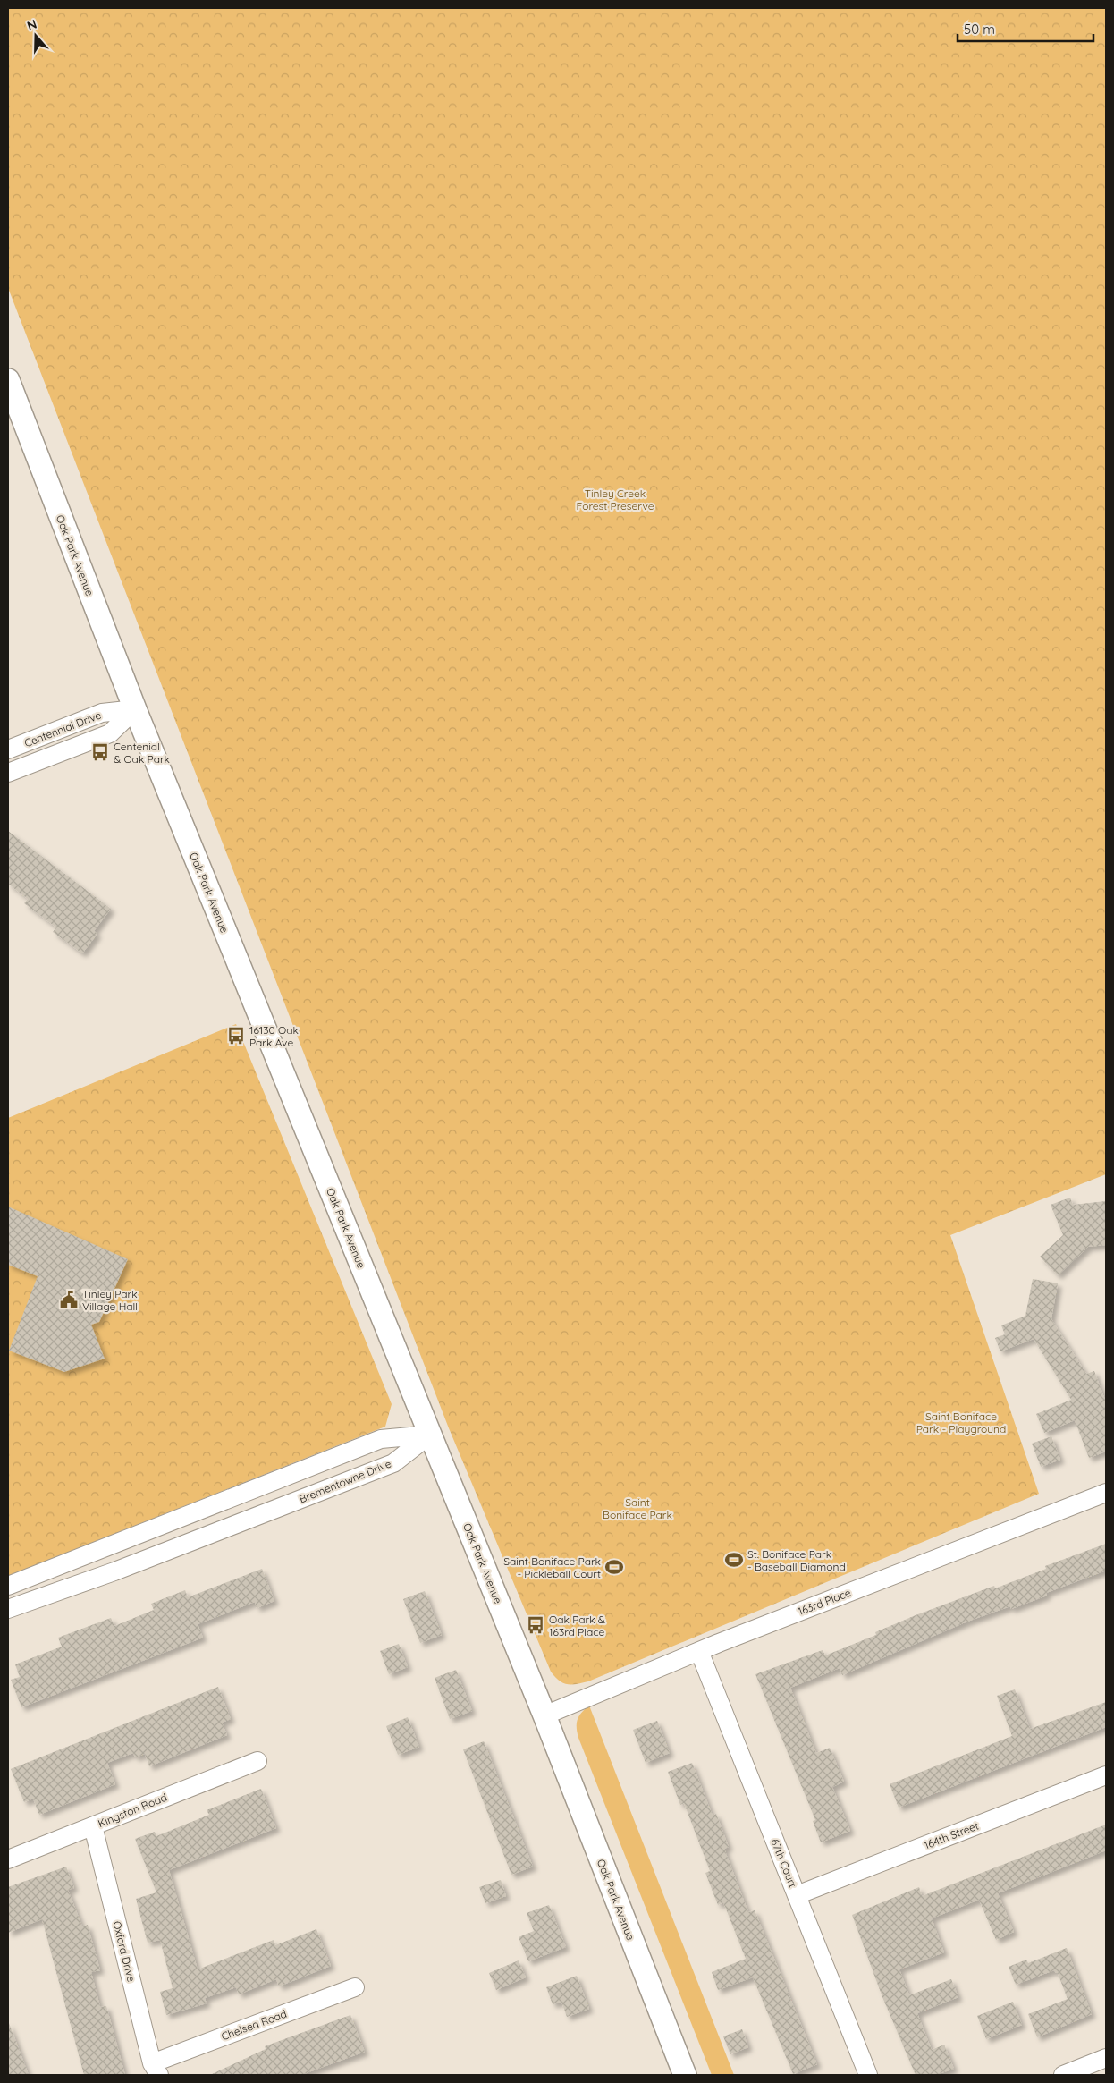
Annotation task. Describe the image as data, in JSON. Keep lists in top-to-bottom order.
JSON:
{
  "streets": {
    "street": [
      "Oak Park Avenue",
      "Centennial Drive",
      "Brementowne Drive",
      "163rd Place",
      "Kingston Road",
      "164th Street",
      "67th Court",
      "Oxford Drive",
      "Chelsea Road"
    ]
  },
  "crossings": [
    ["Oak Park Avenue", "Centennial Drive"],
    ["Oak Park Avenue", "Brementowne Drive"],
    ["Oak Park Avenue", "163rd Place"],
    ["163rd Place", "67th Court"],
    ["Kingston Road", "Oxford Drive"],
    ["164th Street", "67th Court"],
    ["Oxford Drive", "Chelsea Road"]
  ],
  "parks": ["Tinley Creek Forest Preserve", "Saint Boniface Park - Playground", "Saint Boniface Park"],
  "places": {
    "bus stop": ["Centenial & Oak Park", "16130 Oak Park Ave", "Oak Park & 163rd Place"],
    "public building": ["Tinley Park Village Hall"],
    "sports": ["St. Boniface Park - Baseball Diamond", "Saint Boniface Park - Pickleball Court"]
  },
  "scale_bar": "50 m",
  "north": "top"
}
